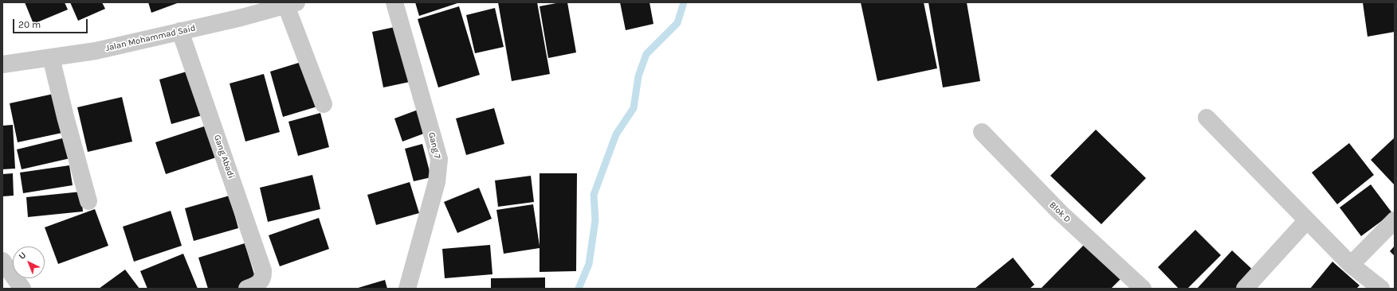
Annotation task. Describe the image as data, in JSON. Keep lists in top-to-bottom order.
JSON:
{
  "streets": {
    "street": [
      "Jalan Mohammad Said",
      "Gang 7",
      "Gang Abadi",
      "Blok D"
    ]
  },
  "crossings": [
    ["Jalan Mohammad Said", "Gang Abadi"]
  ],
  "scale_bar": "20 m",
  "north": "top left"
}
